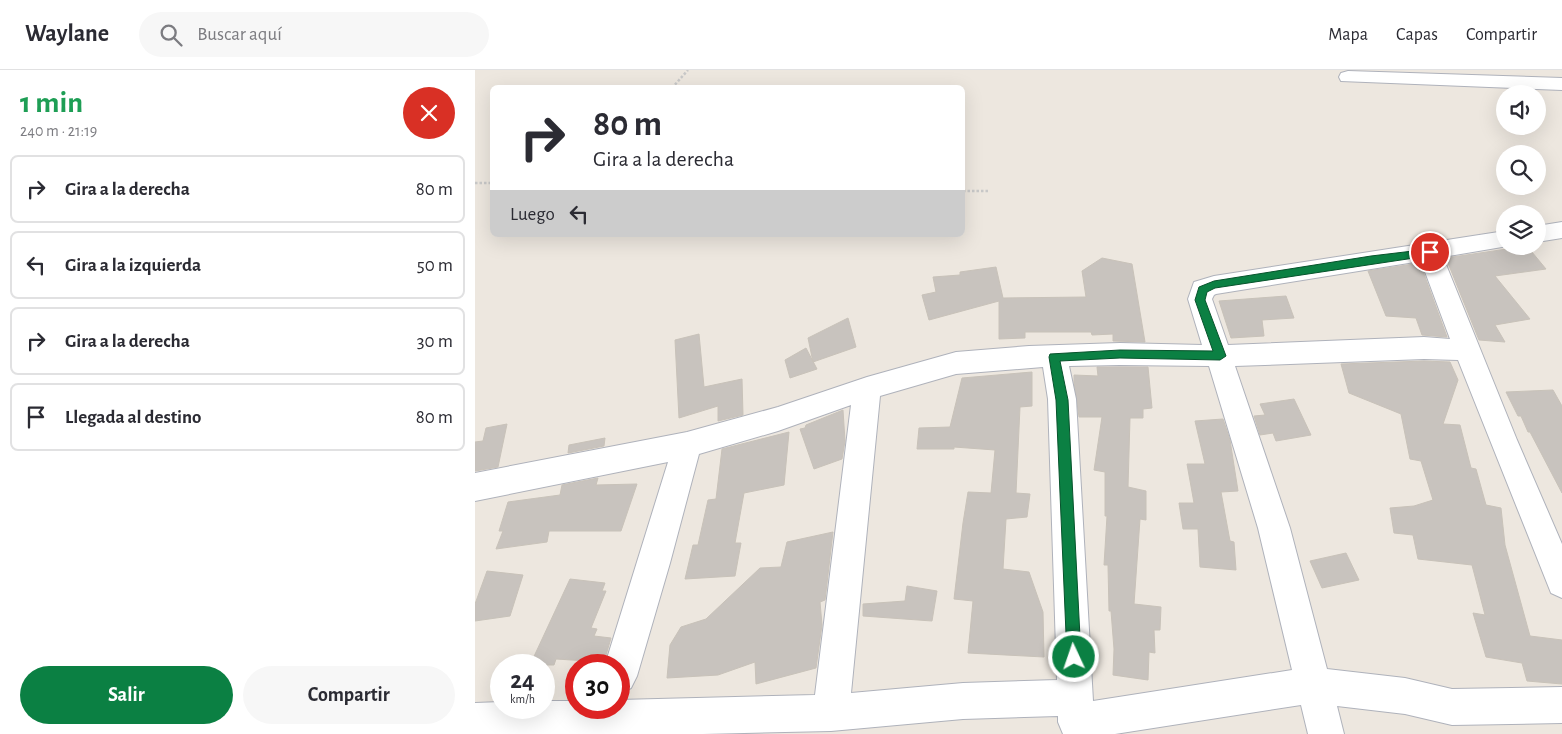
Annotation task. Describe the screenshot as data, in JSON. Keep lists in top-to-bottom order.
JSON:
{
  "page": {
    "header": "Waylane",
    "search": "Buscar aquí",
    "nav": ["Mapa", "Capas", "Compartir"],
    "heading": ["1 min", "240 m · 21:19"],
    "turn": ["80 m", "Gira a la derecha"],
    "list": [
      {
        "name": "Gira a la derecha",
        "value": "80 m"
      },
      {
        "name": "Gira a la izquierda",
        "value": "50 m"
      },
      {
        "name": "Gira a la derecha",
        "value": "30 m"
      },
      {
        "name": "Llegada al destino",
        "value": "80 m"
      }
    ],
    "then": "Luego",
    "speed": "24 km/h",
    "limit": "30",
    "buttons": ["Salir", "Compartir"]
  }
}
